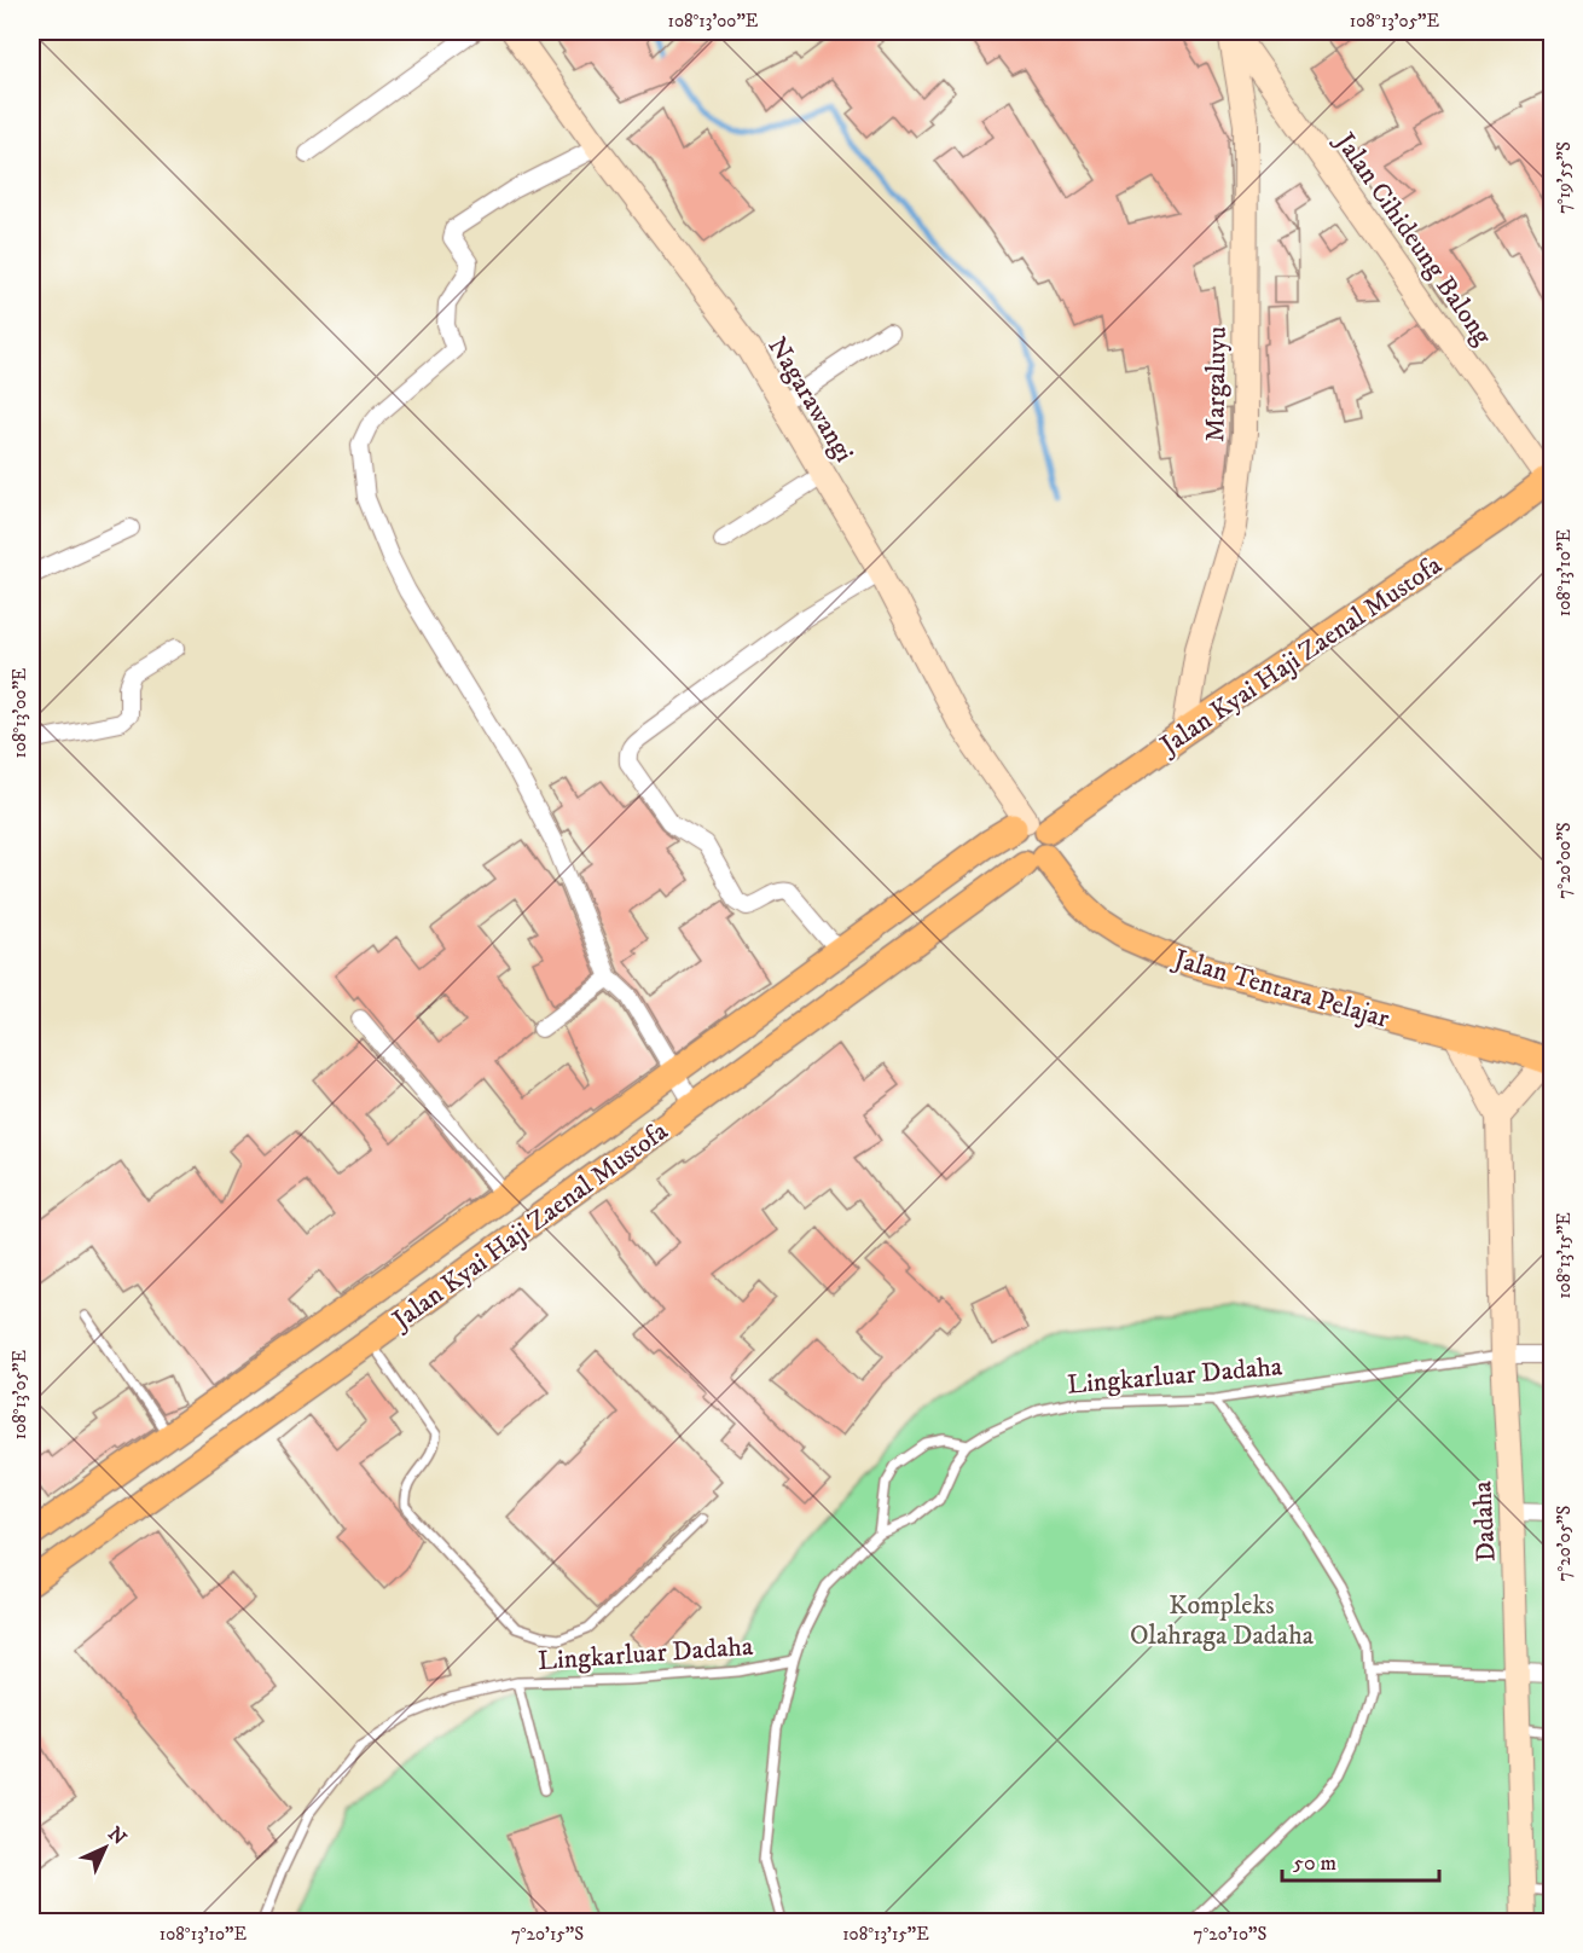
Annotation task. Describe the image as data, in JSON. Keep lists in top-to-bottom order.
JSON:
{
  "streets": {
    "main road": ["Jalan Kyai Haji Zaenal Mustofa", "Jalan Tentara Pelajar"],
    "street": [
      "Jalan Cihideung Balong",
      "Margaluyu",
      "Nagarawangi",
      "Dadaha"
    ],
    "lane": ["Lingkarluar Dadaha"]
  },
  "crossings": [
    ["Jalan Cihideung Balong", "Margaluyu"],
    ["Jalan Cihideung Balong", "Jalan Kyai Haji Zaenal Mustofa"],
    ["Margaluyu", "Jalan Kyai Haji Zaenal Mustofa"],
    ["Nagarawangi", "Jalan Kyai Haji Zaenal Mustofa"],
    ["Nagarawangi", "Jalan Tentara Pelajar"],
    ["Jalan Kyai Haji Zaenal Mustofa", "Jalan Tentara Pelajar"],
    ["Jalan Tentara Pelajar", "Dadaha"],
    ["Lingkarluar Dadaha", "Dadaha"]
  ],
  "parks": ["Kompleks Olahraga Dadaha"],
  "scale_bar": "50 m",
  "north": "top right",
  "coordinates": [
    "108°13'00\"E",
    "108°13'05\"E",
    "7°19'55\"S",
    "108°13'10\"E",
    "7°20'00\"S",
    "108°13'15\"E",
    "7°20'05\"S",
    "7°20'15\"S",
    "7°20'10\"S"
  ]
}
